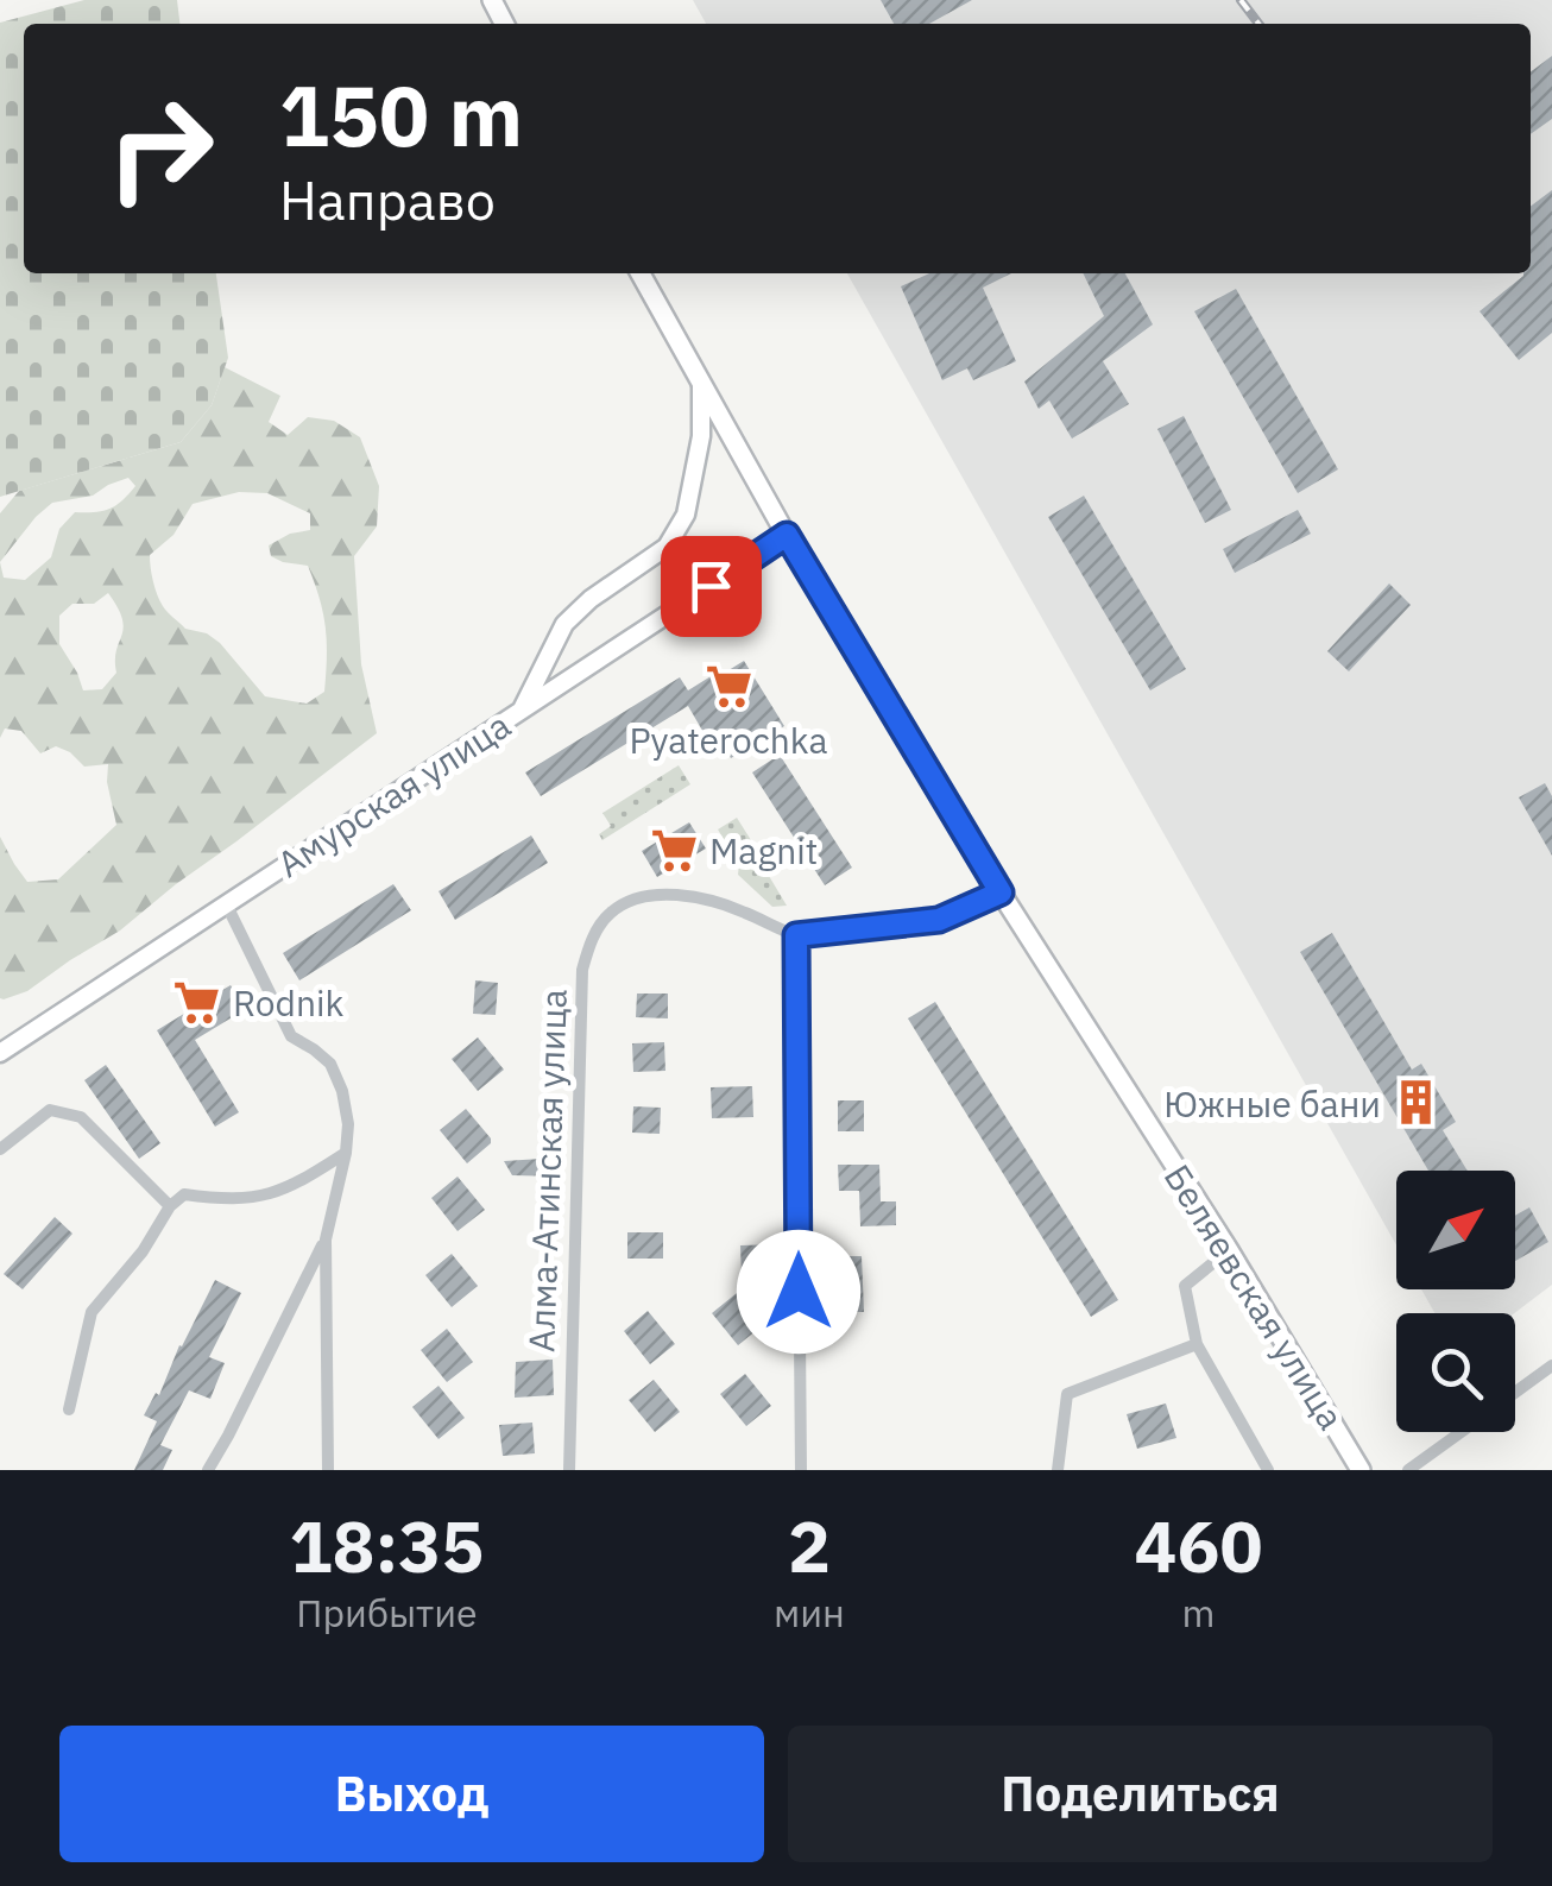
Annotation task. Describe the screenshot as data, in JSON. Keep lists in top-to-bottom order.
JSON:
{
  "streets": {
    "main road": ["Беляевская улица"],
    "street": ["Амурская улица", "Алма-Атинская улица"]
  },
  "crossings": [
    ["Амурская улица", "Беляевская улица"]
  ],
  "places": {
    "supermarket": ["Pyaterochka", "Magnit", "Rodnik"],
    "building": ["Южные бани"]
  },
  "north": "top right",
  "page": {
    "turn": ["150 m", "Направо"],
    "eta": [
      "18:35",
      "Прибытие",
      "2",
      "мин",
      "460",
      "m"
    ],
    "buttons": ["Выход", "Поделиться"]
  }
}
